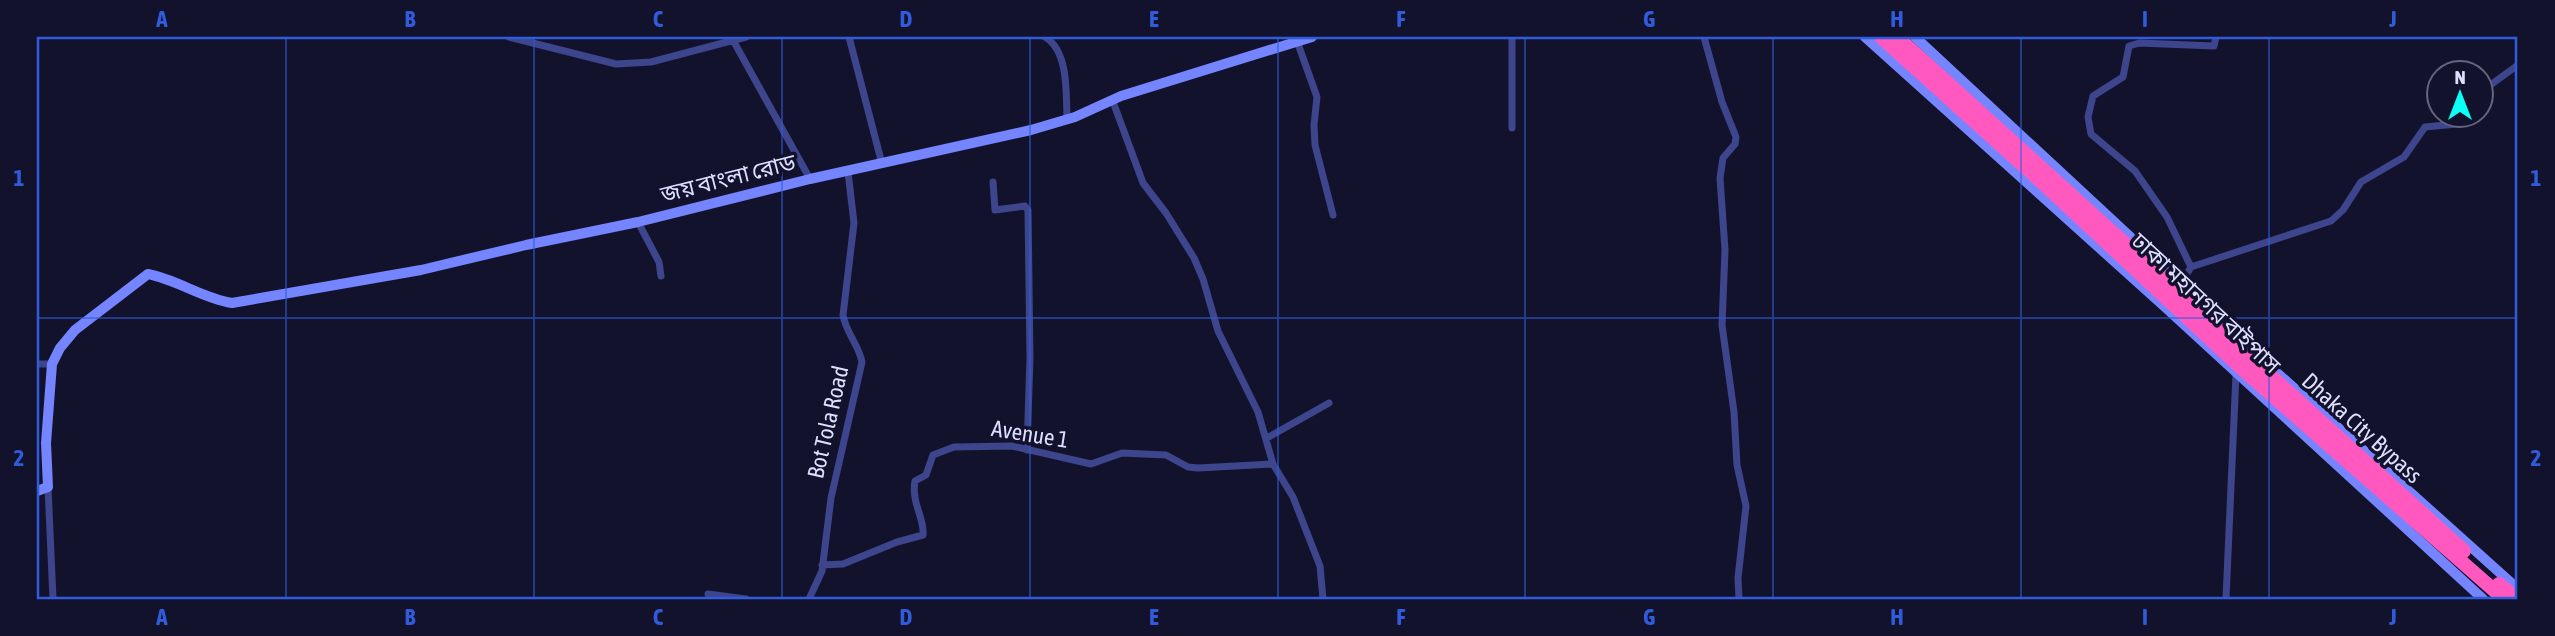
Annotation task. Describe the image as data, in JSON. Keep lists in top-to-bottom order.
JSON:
{
  "streets": {
    "highway": ["ঢাকা মহানগর বাইপাস", "Dhaka City Bypass"],
    "main road": ["জয় বাংলা রোড"],
    "street": ["Bot Tola Road", "Avenue 1"]
  },
  "crossings": [
    ["জয় বাংলা রোড", "Bot Tola Road"],
    ["Bot Tola Road", "Avenue 1"]
  ],
  "north": "top",
  "grid": {
    "columns": [
      "A",
      "B",
      "C",
      "D",
      "E",
      "F",
      "G",
      "H",
      "I",
      "J"
    ],
    "rows": ["1", "2"]
  }
}
